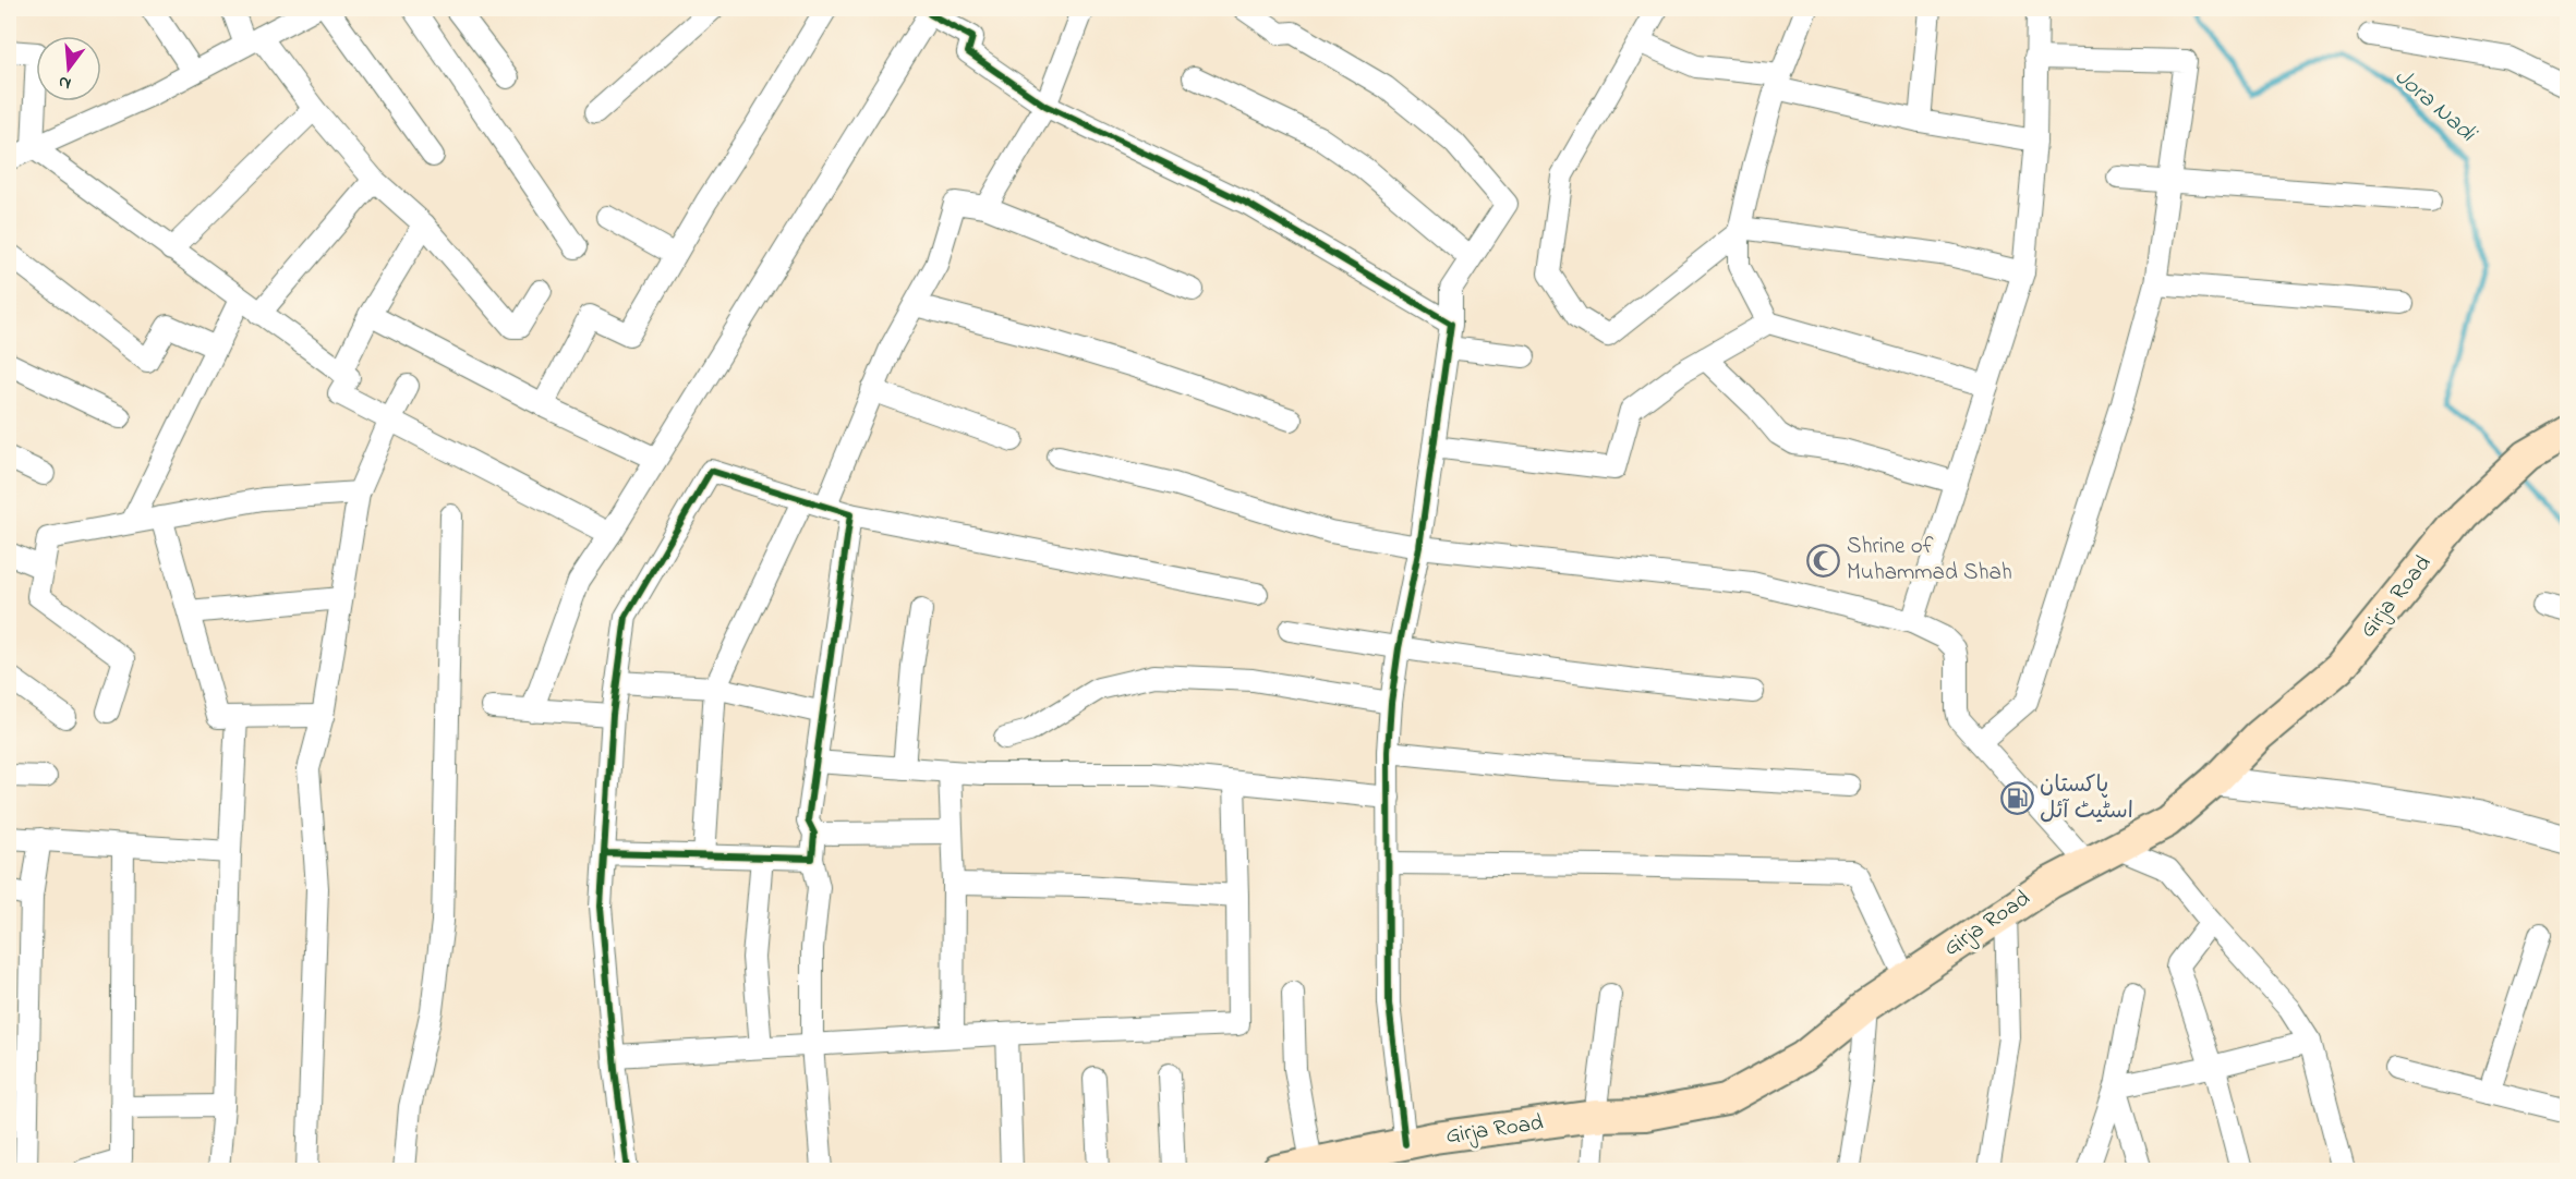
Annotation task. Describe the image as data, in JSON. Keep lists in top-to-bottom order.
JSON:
{
  "streets": {
    "main road": ["Girja Road"]
  },
  "water": ["Jora Nadi"],
  "places": {
    "mosque": ["Shrine of Muhammad Shah"],
    "fuel station": ["پاکستان اسٹیٹ آئل"]
  },
  "north": "bottom"
}
